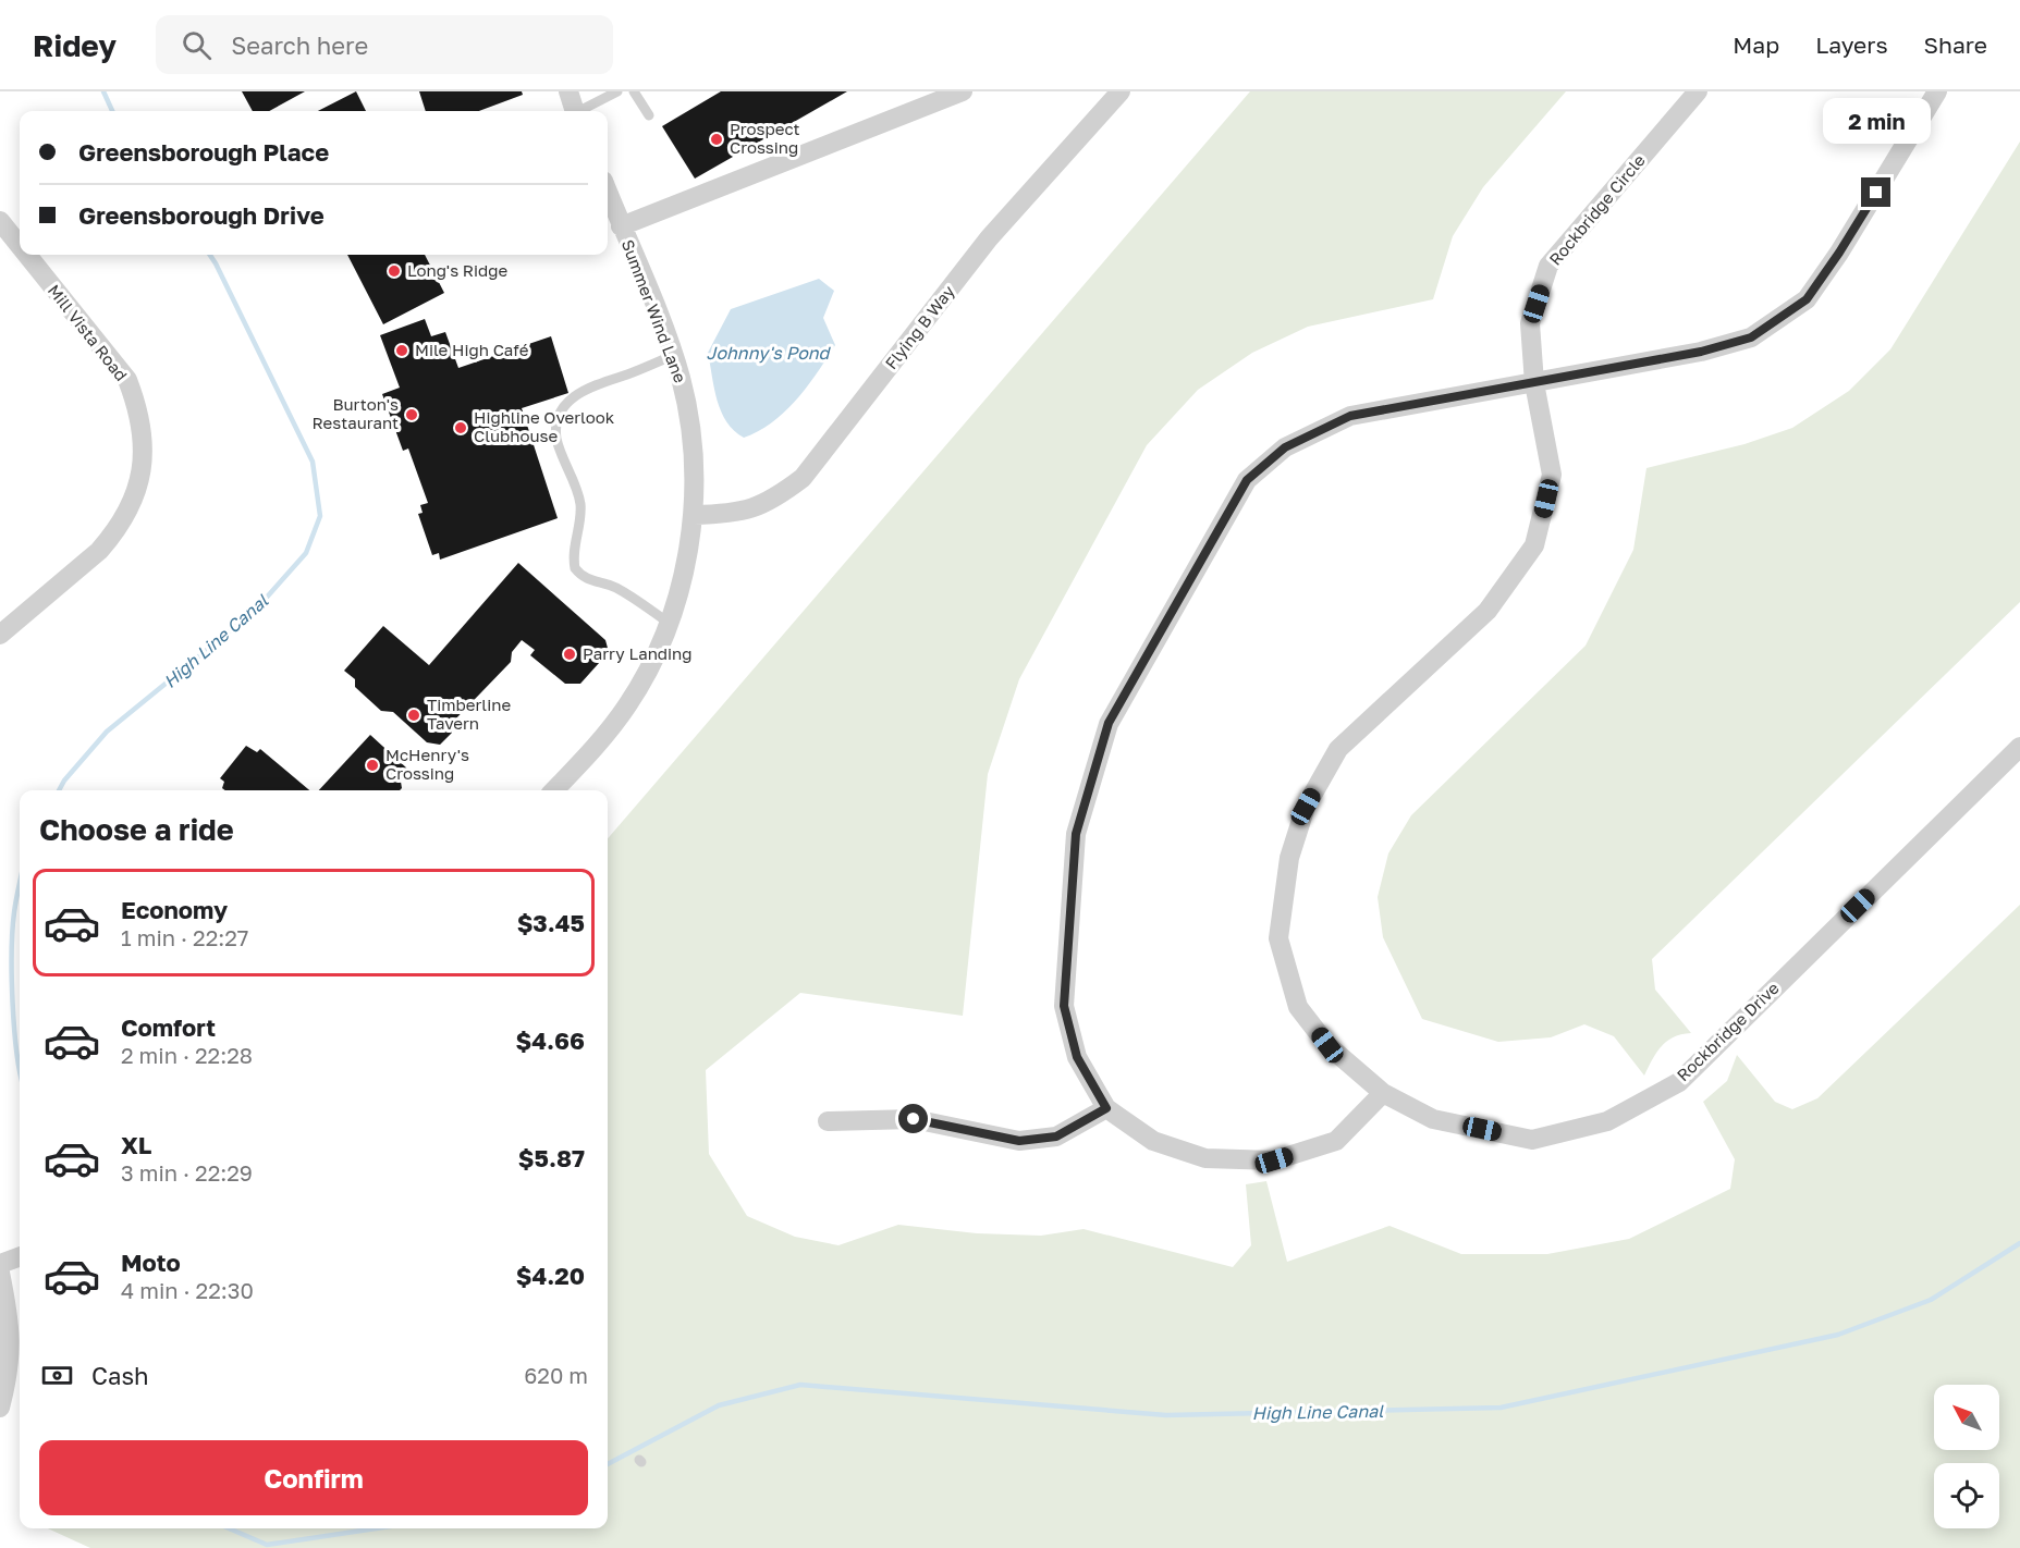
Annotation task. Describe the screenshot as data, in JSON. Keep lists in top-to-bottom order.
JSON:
{
  "streets": {
    "street": [
      "Rockbridge Circle",
      "Summer Wind Lane",
      "Flying B Way",
      "Mill Vista Road",
      "Rockbridge Drive"
    ]
  },
  "crossings": [
    ["Rockbridge Circle", "Rockbridge Drive"],
    ["Summer Wind Lane", "Flying B Way"]
  ],
  "water": ["Johnny's Pond", "High Line Canal"],
  "places": [
    "Prospect Crossing",
    "Long's Ridge",
    "Mile High Café",
    "Burton's Restaurant",
    "Highline Overlook Clubhouse",
    "Parry Landing",
    "Timberline Tavern",
    "McHenry's Crossing"
  ],
  "north": "top left",
  "page": {
    "header": "Ridey",
    "search": "Search here",
    "nav": ["Map", "Layers", "Share"],
    "bubble": "2 min",
    "banner": ["Greensborough Place", "Greensborough Drive"],
    "heading": "Choose a ride",
    "list": [
      {
        "name": "Economy",
        "note": "1 min · 22:27",
        "value": "$3.45"
      },
      {
        "name": "Comfort",
        "note": "2 min · 22:28",
        "value": "$4.66"
      },
      {
        "name": "XL",
        "note": "3 min · 22:29",
        "value": "$5.87"
      },
      {
        "name": "Moto",
        "note": "4 min · 22:30",
        "value": "$4.20"
      }
    ],
    "pay": ["Cash", "620 m"],
    "buttons": "Confirm"
  }
}
